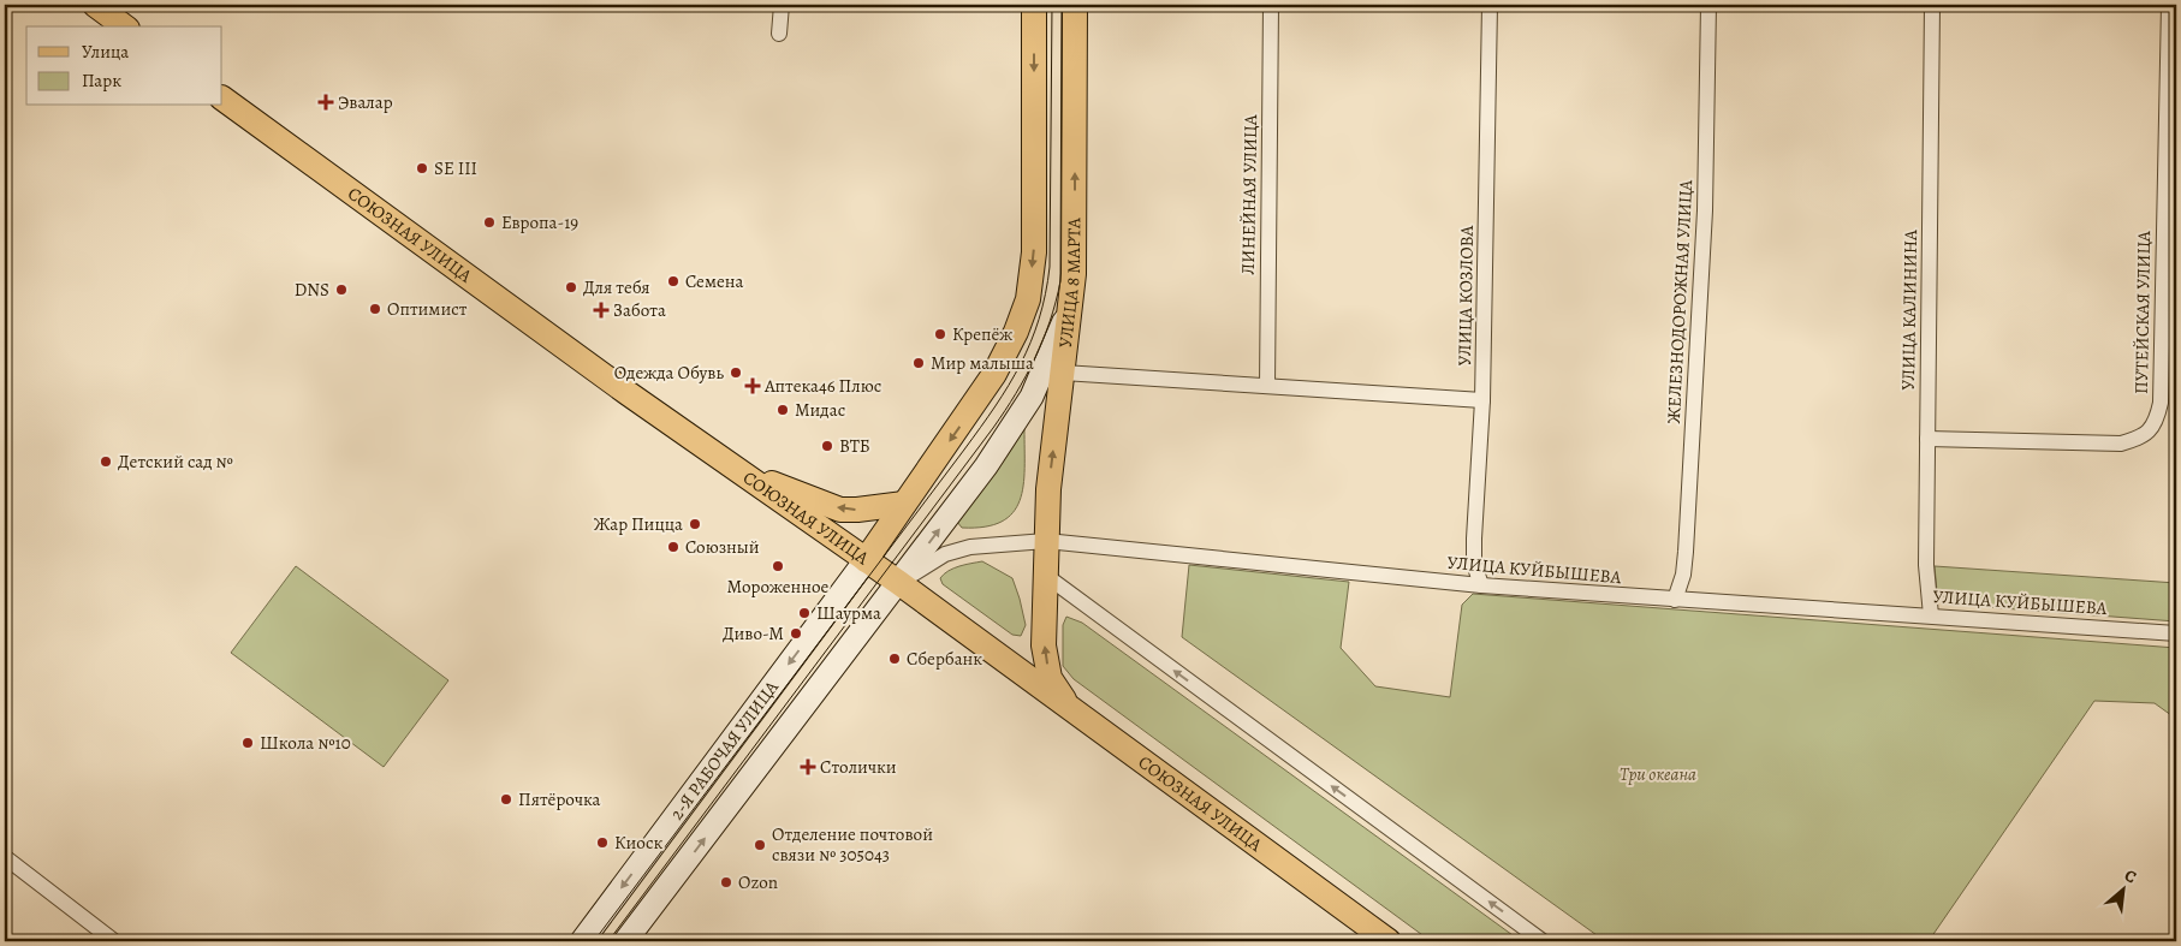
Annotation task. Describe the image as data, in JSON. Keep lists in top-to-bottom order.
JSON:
{
  "streets": {
    "main road": ["СОЮЗНАЯ УЛИЦА", "УЛИЦА 8 МАРТА", "2-Я РАБОЧАЯ УЛИЦА"],
    "street": [
      "ЛИНЕЙНАЯ УЛИЦА",
      "УЛИЦА КОЗЛОВА",
      "ЖЕЛЕЗНОДОРОЖНАЯ УЛИЦА",
      "УЛИЦА КАЛИНИНА",
      "ПУТЕЙСКАЯ УЛИЦА",
      "УЛИЦА КУЙБЫШЕВА"
    ]
  },
  "crossings": [
    ["СОЮЗНАЯ УЛИЦА", "УЛИЦА 8 МАРТА"],
    ["СОЮЗНАЯ УЛИЦА", "УЛИЦА КУЙБЫШЕВА"],
    ["СОЮЗНАЯ УЛИЦА", "2-Я РАБОЧАЯ УЛИЦА"],
    ["УЛИЦА 8 МАРТА", "УЛИЦА КУЙБЫШЕВА"],
    ["УЛИЦА 8 МАРТА", "2-Я РАБОЧАЯ УЛИЦА"],
    ["УЛИЦА КОЗЛОВА", "УЛИЦА КУЙБЫШЕВА"],
    ["ЖЕЛЕЗНОДОРОЖНАЯ УЛИЦА", "УЛИЦА КУЙБЫШЕВА"],
    ["УЛИЦА КАЛИНИНА", "ПУТЕЙСКАЯ УЛИЦА"],
    ["УЛИЦА КАЛИНИНА", "УЛИЦА КУЙБЫШЕВА"],
    ["УЛИЦА КУЙБЫШЕВА", "2-Я РАБОЧАЯ УЛИЦА"]
  ],
  "parks": ["Три океана"],
  "places": {
    "health": [
      "Эвалар",
      "Забота",
      "Аптека46 Плюс",
      "Столички"
    ],
    "other": [
      "SE III",
      "Европа-19",
      "Семена",
      "Для тебя",
      "DNS",
      "Оптимист",
      "Крепёж",
      "Мир малыша",
      "Одежда Обувь",
      "Мидас",
      "ВТБ",
      "Детский сад №",
      "Жар Пицца",
      "Союзный",
      "Мороженное",
      "Шаурма",
      "Диво-М",
      "Сбербанк",
      "Школа №10",
      "Пятёрочка",
      "Киоск",
      "Отделение почтовой связи № 305043",
      "Ozon"
    ]
  },
  "legend": ["Улица", "Парк"],
  "north": "top right"
}
